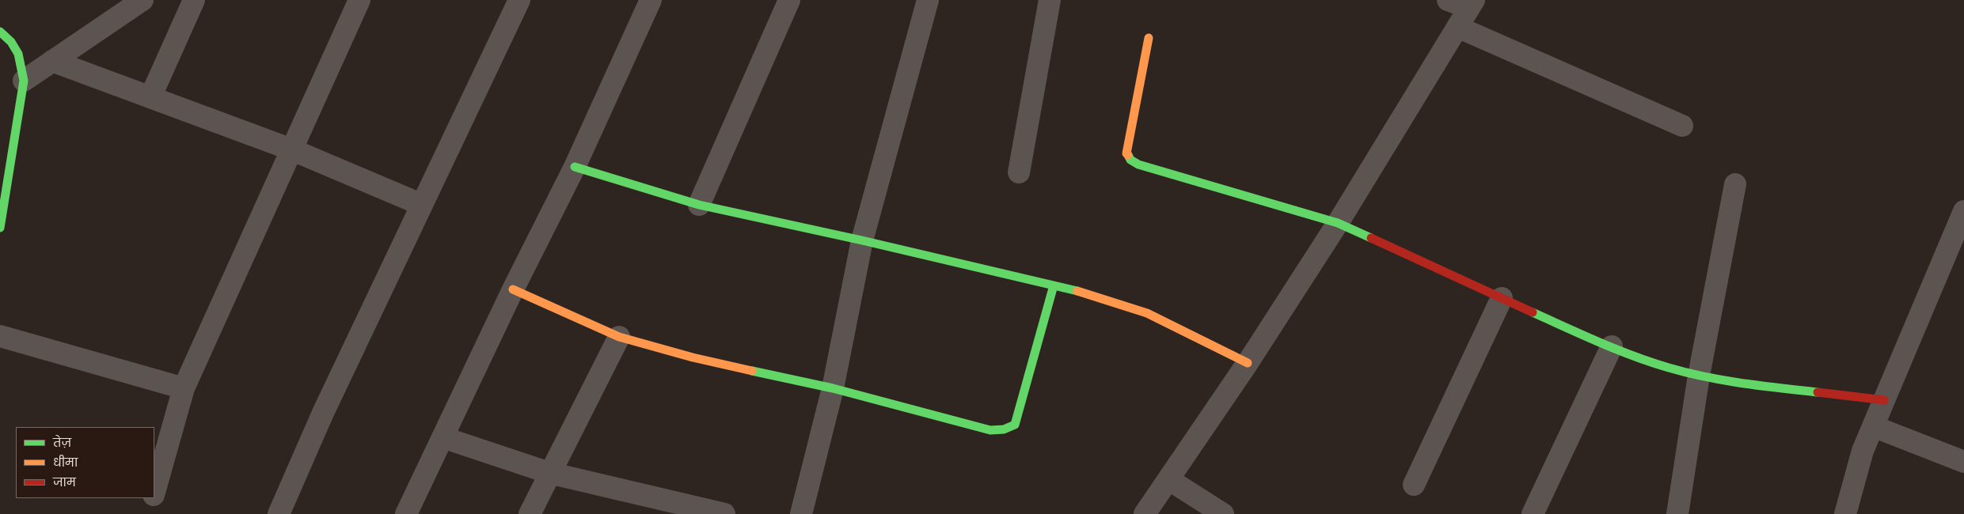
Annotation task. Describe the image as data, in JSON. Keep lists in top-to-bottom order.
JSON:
{
  "legend": ["तेज़", "धीमा", "जाम"]
}
